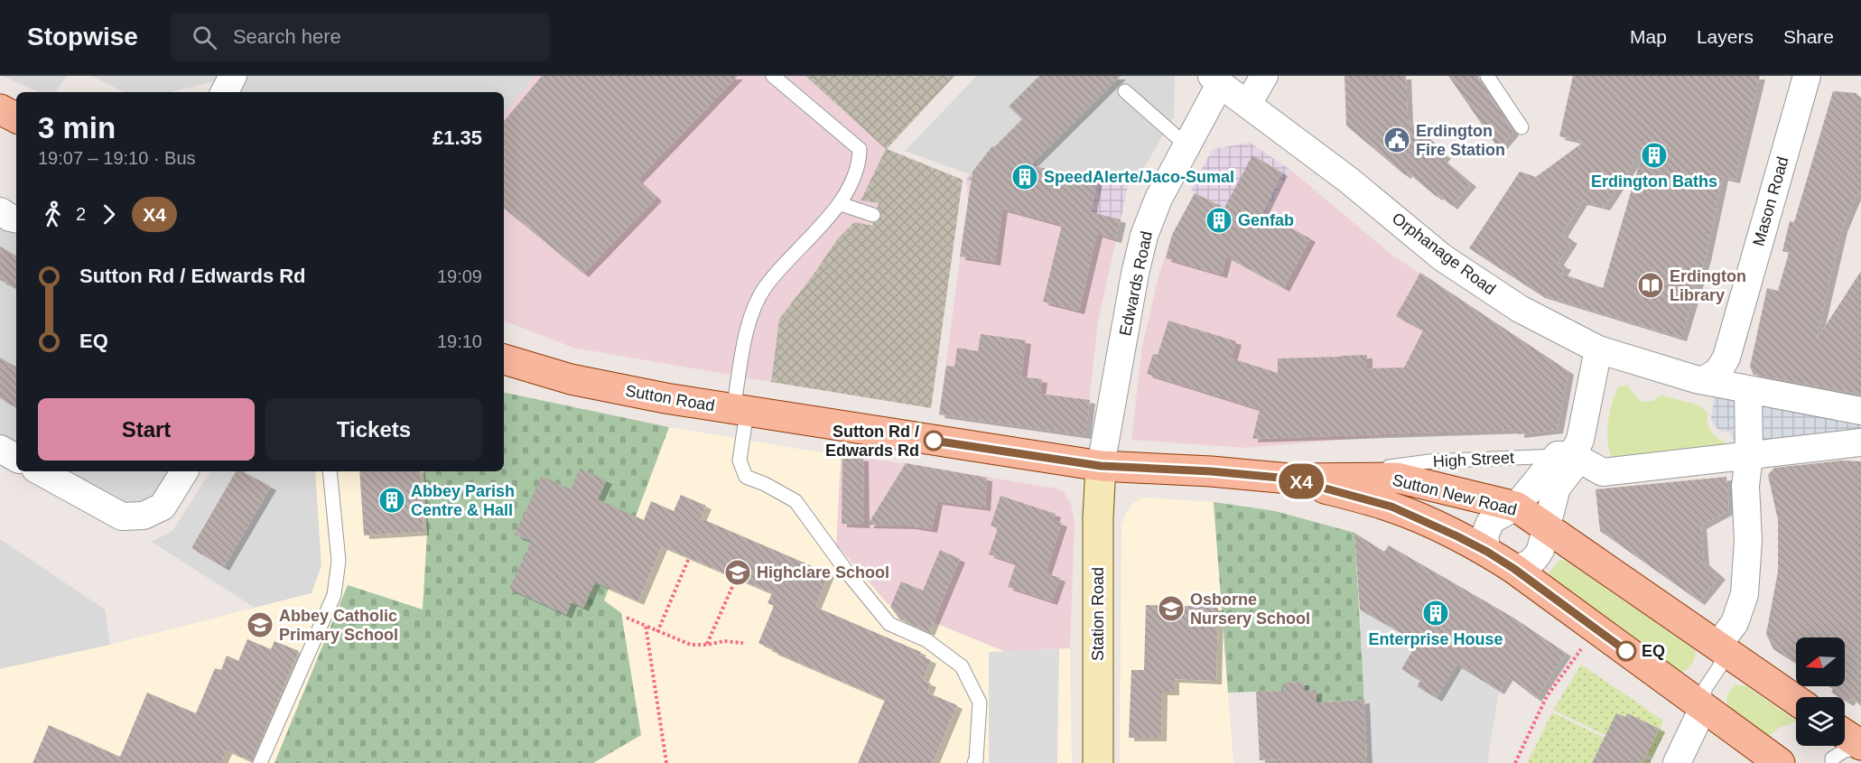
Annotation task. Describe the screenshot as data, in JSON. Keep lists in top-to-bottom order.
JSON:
{
  "streets": {
    "main road": [
      "Sutton Road",
      "High Street",
      "Sutton New Road",
      "Station Road"
    ],
    "street": ["Mason Road", "Orphanage Road", "Edwards Road"]
  },
  "crossings": [
    ["Mason Road", "Orphanage Road"],
    ["Orphanage Road", "Edwards Road"],
    ["Edwards Road", "High Street"],
    ["Edwards Road", "Station Road"],
    ["Sutton Road", "High Street"],
    ["High Street", "Sutton New Road"],
    ["High Street", "Station Road"]
  ],
  "places": {
    "public building": ["Erdington Fire Station"],
    "building": [
      "Erdington Baths",
      "SpeedAlerte/Jaco-Sumal",
      "Genfab",
      "Abbey Parish Centre & Hall",
      "Enterprise House"
    ],
    "library": ["Erdington Library"],
    "other": ["Sutton Rd / Edwards Rd", "EQ"],
    "school or university": ["Highclare School", "Osborne Nursery School", "Abbey Catholic Primary School"]
  },
  "lines": ["bus line X4"],
  "north": "left",
  "page": {
    "header": "Stopwise",
    "search": "Search here",
    "nav": ["Map", "Layers", "Share"],
    "on_map": "X4",
    "heading": ["3 min", "19:07 – 19:10 · Bus", "£1.35"],
    "legs": ["2", "X4"],
    "list": [
      {
        "name": "Sutton Rd / Edwards Rd",
        "value": "19:09"
      },
      {
        "name": "EQ",
        "value": "19:10"
      }
    ],
    "buttons": ["Start", "Tickets"]
  }
}
